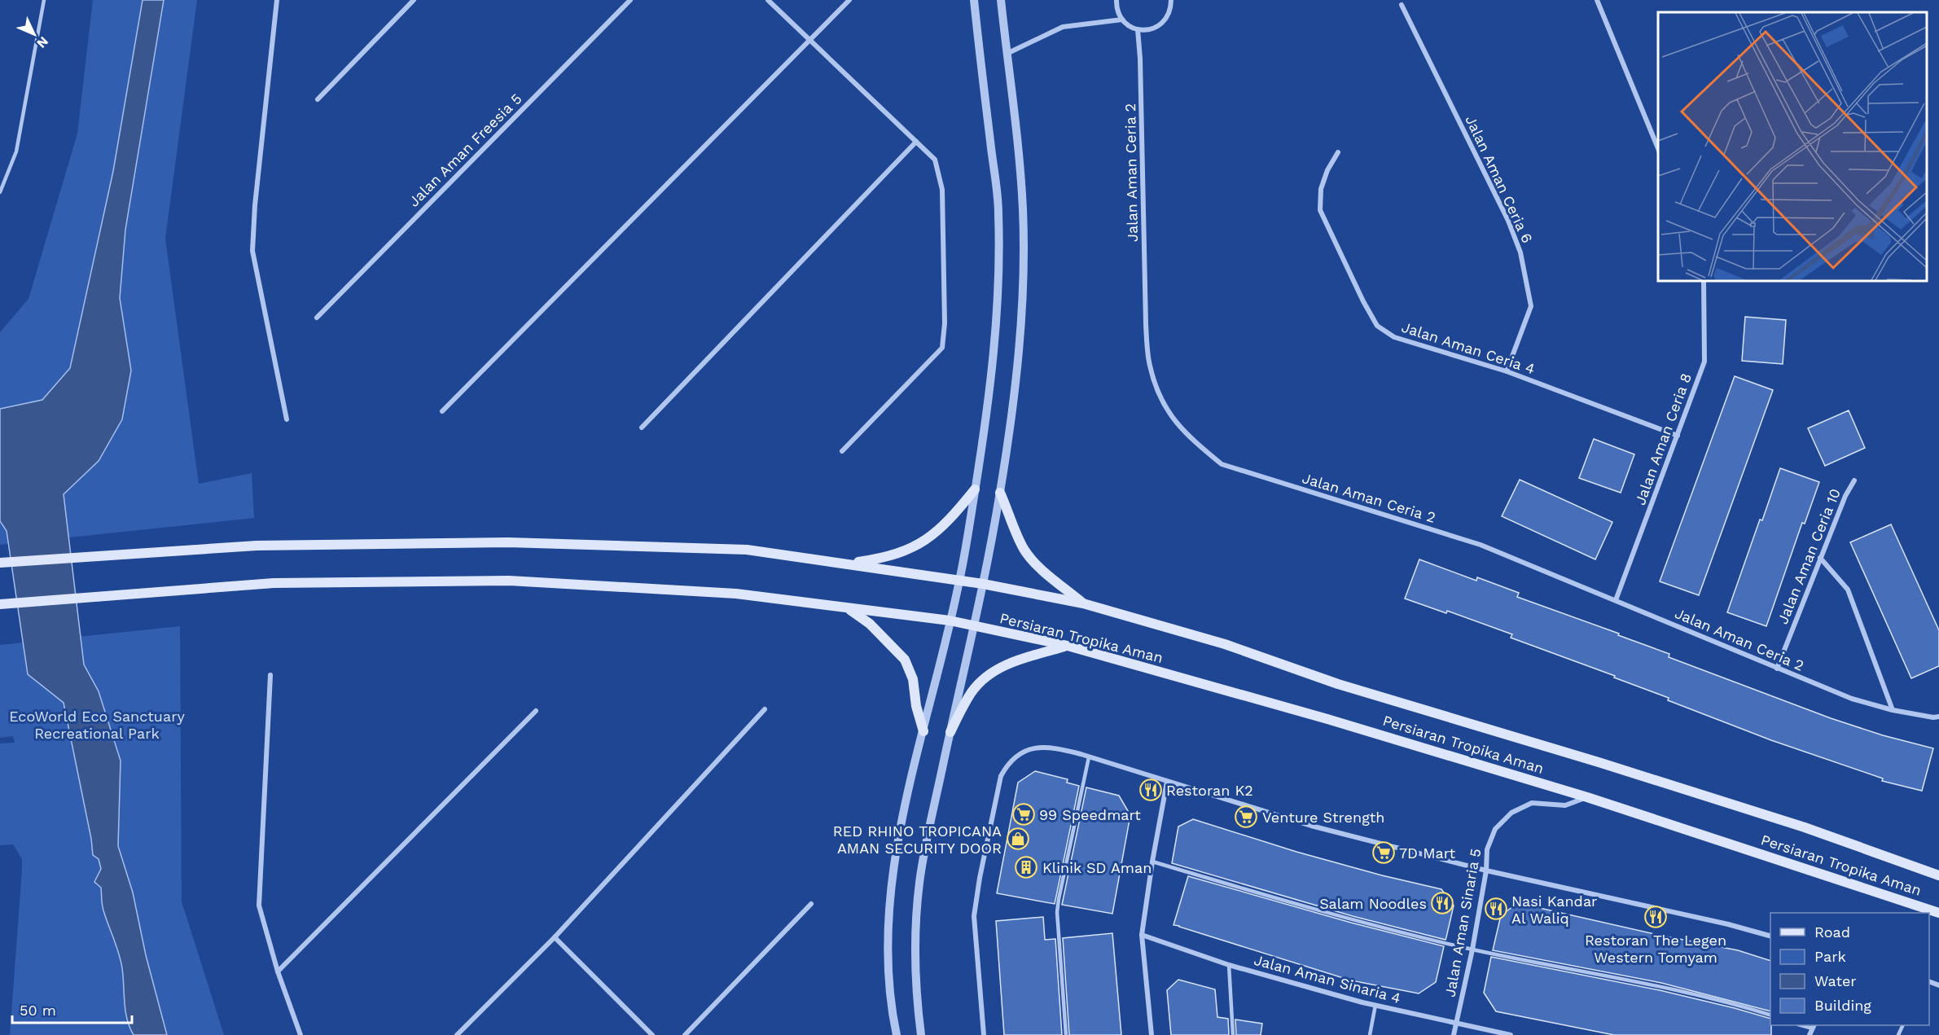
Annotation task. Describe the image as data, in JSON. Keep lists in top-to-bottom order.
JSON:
{
  "streets": {
    "main road": ["Persiaran Tropika Aman"],
    "street": [
      "Jalan Aman Freesia 5",
      "Jalan Aman Ceria 2",
      "Jalan Aman Ceria 6",
      "Jalan Aman Ceria 4",
      "Jalan Aman Ceria 8",
      "Jalan Aman Ceria 10",
      "Jalan Aman Sinaria 5",
      "Jalan Aman Sinaria 4"
    ]
  },
  "crossings": [
    ["Jalan Aman Ceria 2", "Jalan Aman Ceria 8"],
    ["Jalan Aman Ceria 2", "Jalan Aman Ceria 10"],
    ["Jalan Aman Ceria 6", "Jalan Aman Ceria 4"],
    ["Jalan Aman Ceria 4", "Jalan Aman Ceria 8"],
    ["Persiaran Tropika Aman", "Jalan Aman Sinaria 5"],
    ["Jalan Aman Sinaria 5", "Jalan Aman Sinaria 4"]
  ],
  "parks": ["EcoWorld Eco Sanctuary Recreational Park"],
  "places": {
    "restaurant": [
      "Restoran K2",
      "Salam Noodles",
      "Nasi Kandar Al Waliq",
      "Restoran The Legen Western Tomyam"
    ],
    "supermarket": ["99 Speedmart", "Venture Strength", "7D Mart"],
    "shop": ["RED RHINO TROPICANA AMAN SECURITY DOOR"],
    "building": ["Klinik SD Aman"]
  },
  "legend": [
    "Road",
    "Park",
    "Water",
    "Building"
  ],
  "scale_bar": "50 m",
  "north": "bottom right"
}
